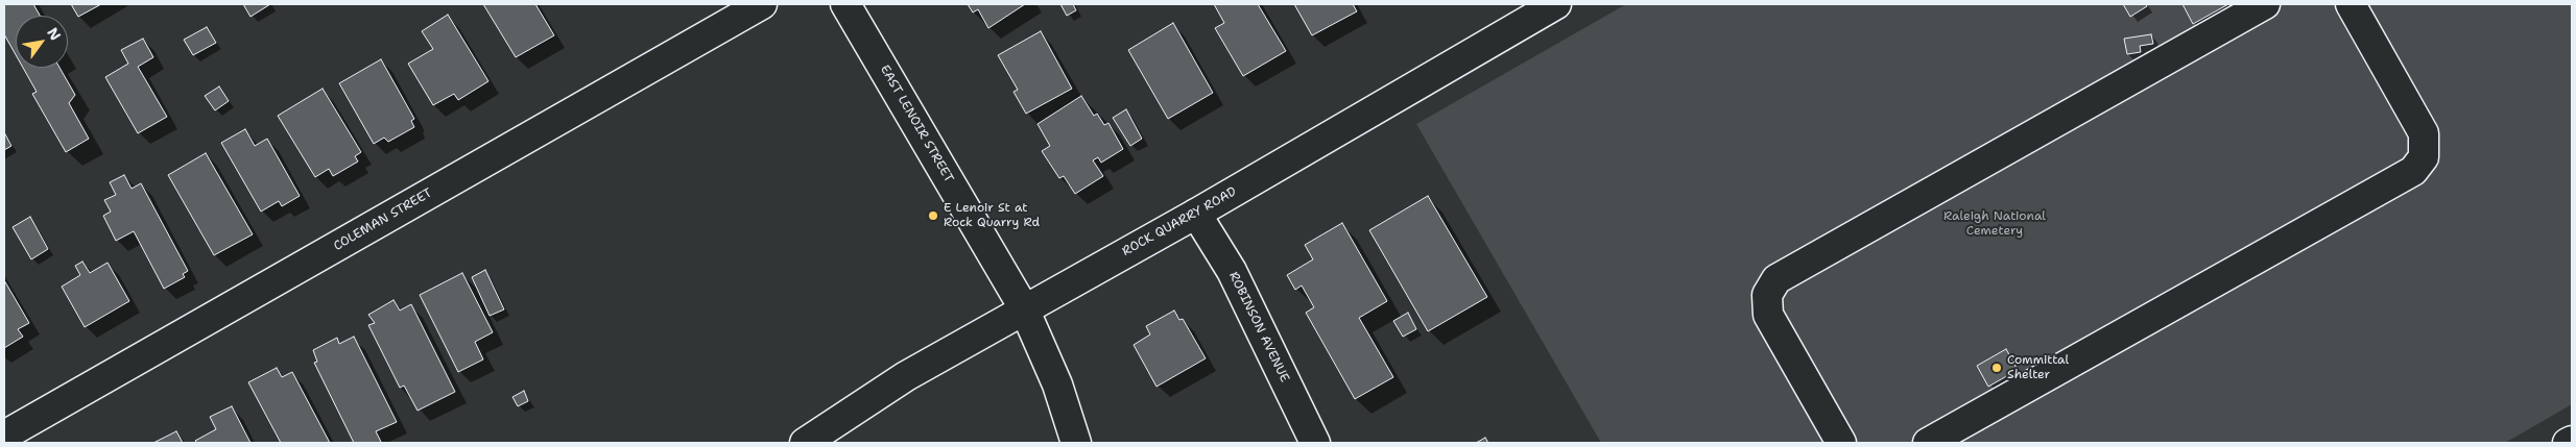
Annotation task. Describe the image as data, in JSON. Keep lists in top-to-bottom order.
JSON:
{
  "streets": {
    "street": [
      "EAST LENOIR STREET",
      "COLEMAN STREET",
      "ROCK QUARRY ROAD",
      "ROBINSON AVENUE"
    ]
  },
  "crossings": [
    ["EAST LENOIR STREET", "ROCK QUARRY ROAD"],
    ["ROCK QUARRY ROAD", "ROBINSON AVENUE"]
  ],
  "parks": ["Raleigh National Cemetery"],
  "places": ["E Lenoir St at Rock Quarry Rd", "Committal Shelter"],
  "north": "top right"
}
